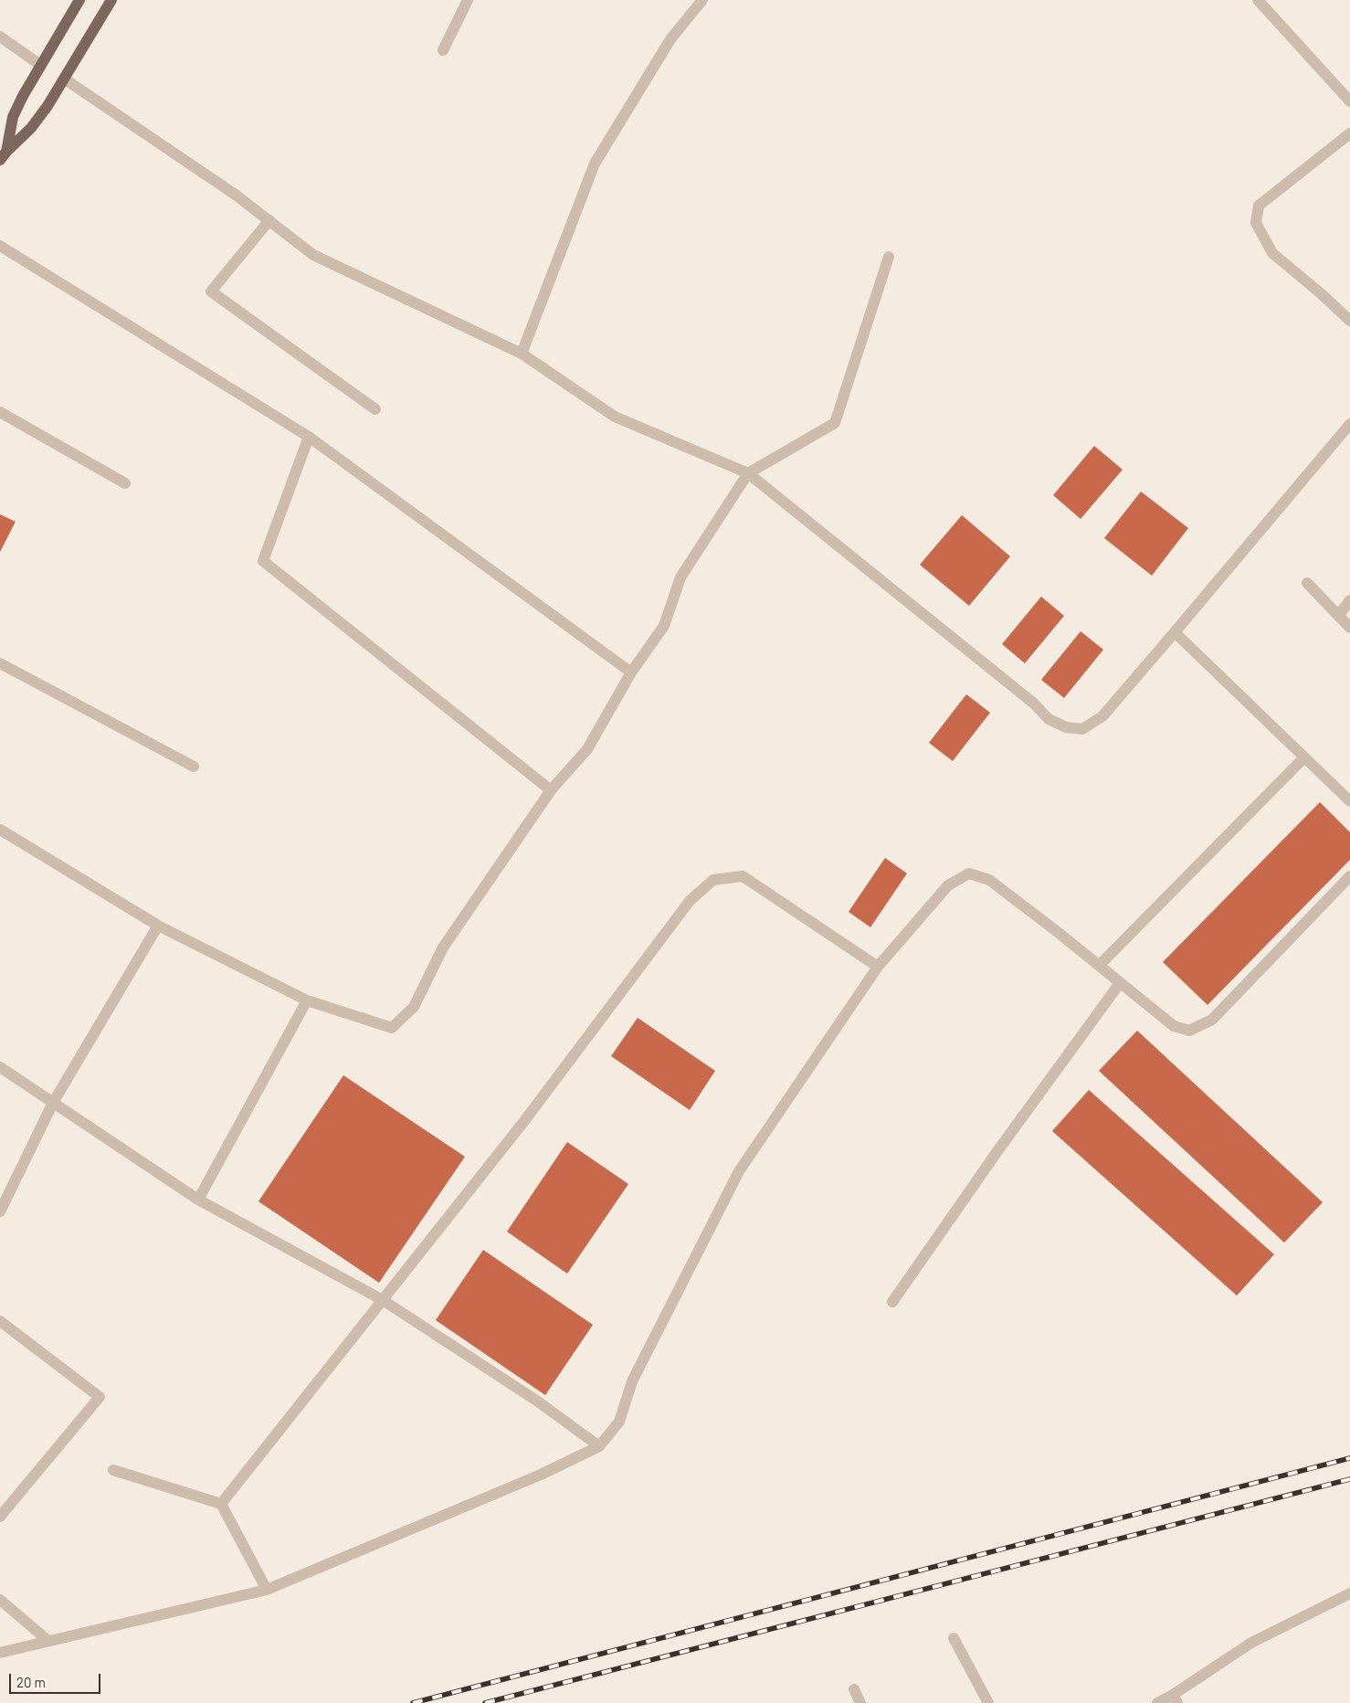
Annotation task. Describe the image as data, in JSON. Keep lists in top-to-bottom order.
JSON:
{
  "scale_bar": "20 m"
}
